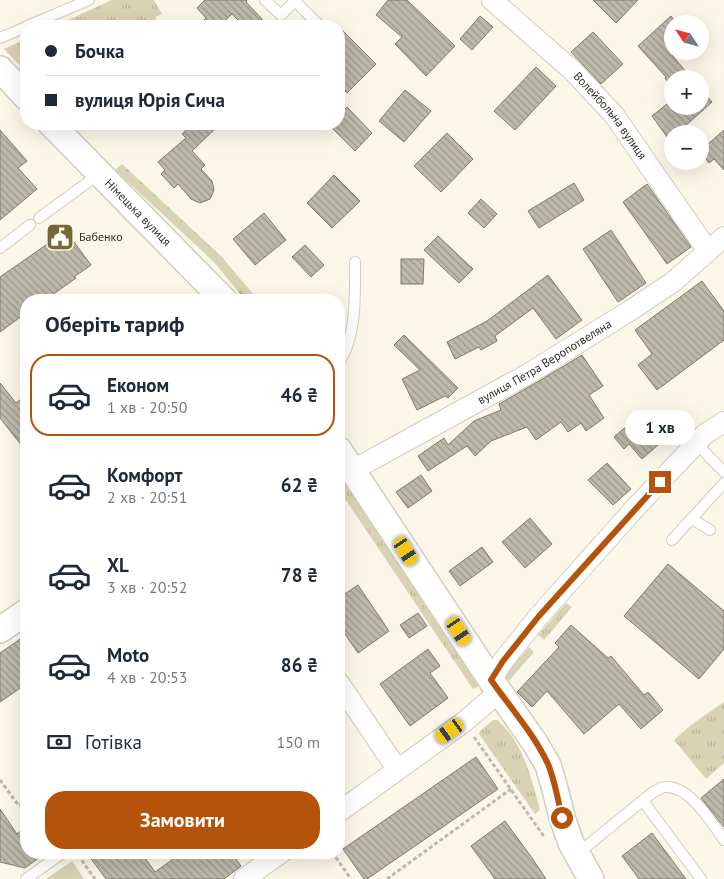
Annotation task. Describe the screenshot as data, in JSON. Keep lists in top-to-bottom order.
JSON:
{
  "streets": {
    "street": ["Волейбольна вулиця", "Німецька вулиця", "вулиця Петра Веропотвеляна"]
  },
  "crossings": [
    ["Волейбольна вулиця", "вулиця Петра Веропотвеляна"]
  ],
  "places": {
    "public building": ["Бабенко"]
  },
  "north": "top left",
  "page": {
    "map_buttons": ["+", "−"],
    "banner": ["Бочка", "вулиця Юрія Сича"],
    "heading": "Оберіть тариф",
    "list": [
      {
        "name": "Економ",
        "note": "1 хв · 20:50",
        "value": "46 ₴"
      },
      {
        "name": "Комфорт",
        "note": "2 хв · 20:51",
        "value": "62 ₴"
      },
      {
        "name": "XL",
        "note": "3 хв · 20:52",
        "value": "78 ₴"
      },
      {
        "name": "Moto",
        "note": "4 хв · 20:53",
        "value": "86 ₴"
      }
    ],
    "bubble": "1 хв",
    "pay": ["Готівка", "150 m"],
    "buttons": "Замовити"
  }
}
